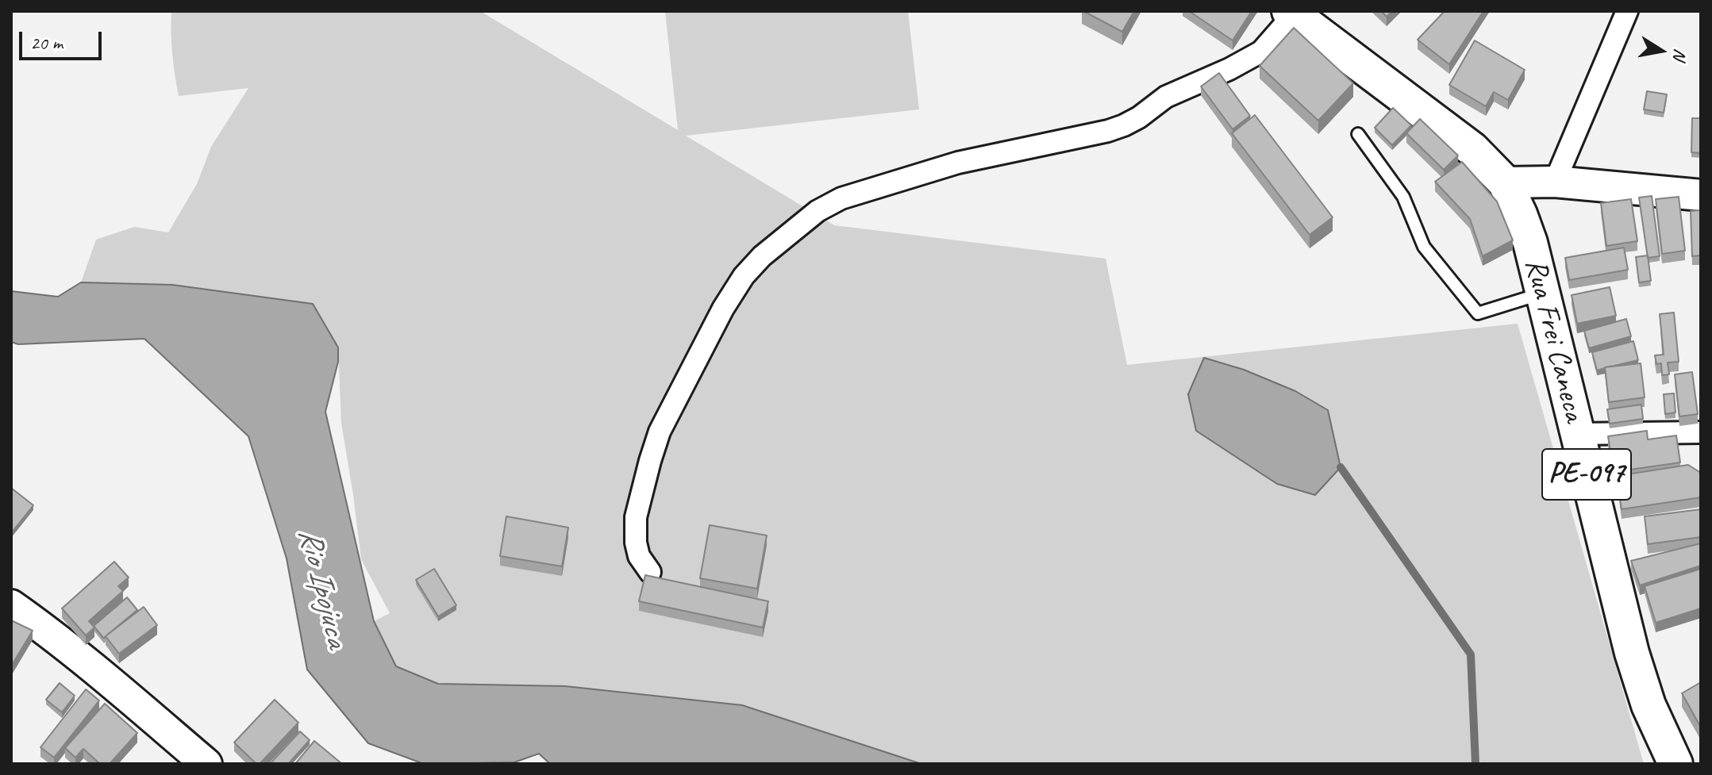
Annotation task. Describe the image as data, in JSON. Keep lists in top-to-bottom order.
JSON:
{
  "streets": {
    "main road": ["Rua Frei Caneca", "PE-097"]
  },
  "water": ["Rio Ipojuca"],
  "scale_bar": "20 m",
  "north": "right"
}
